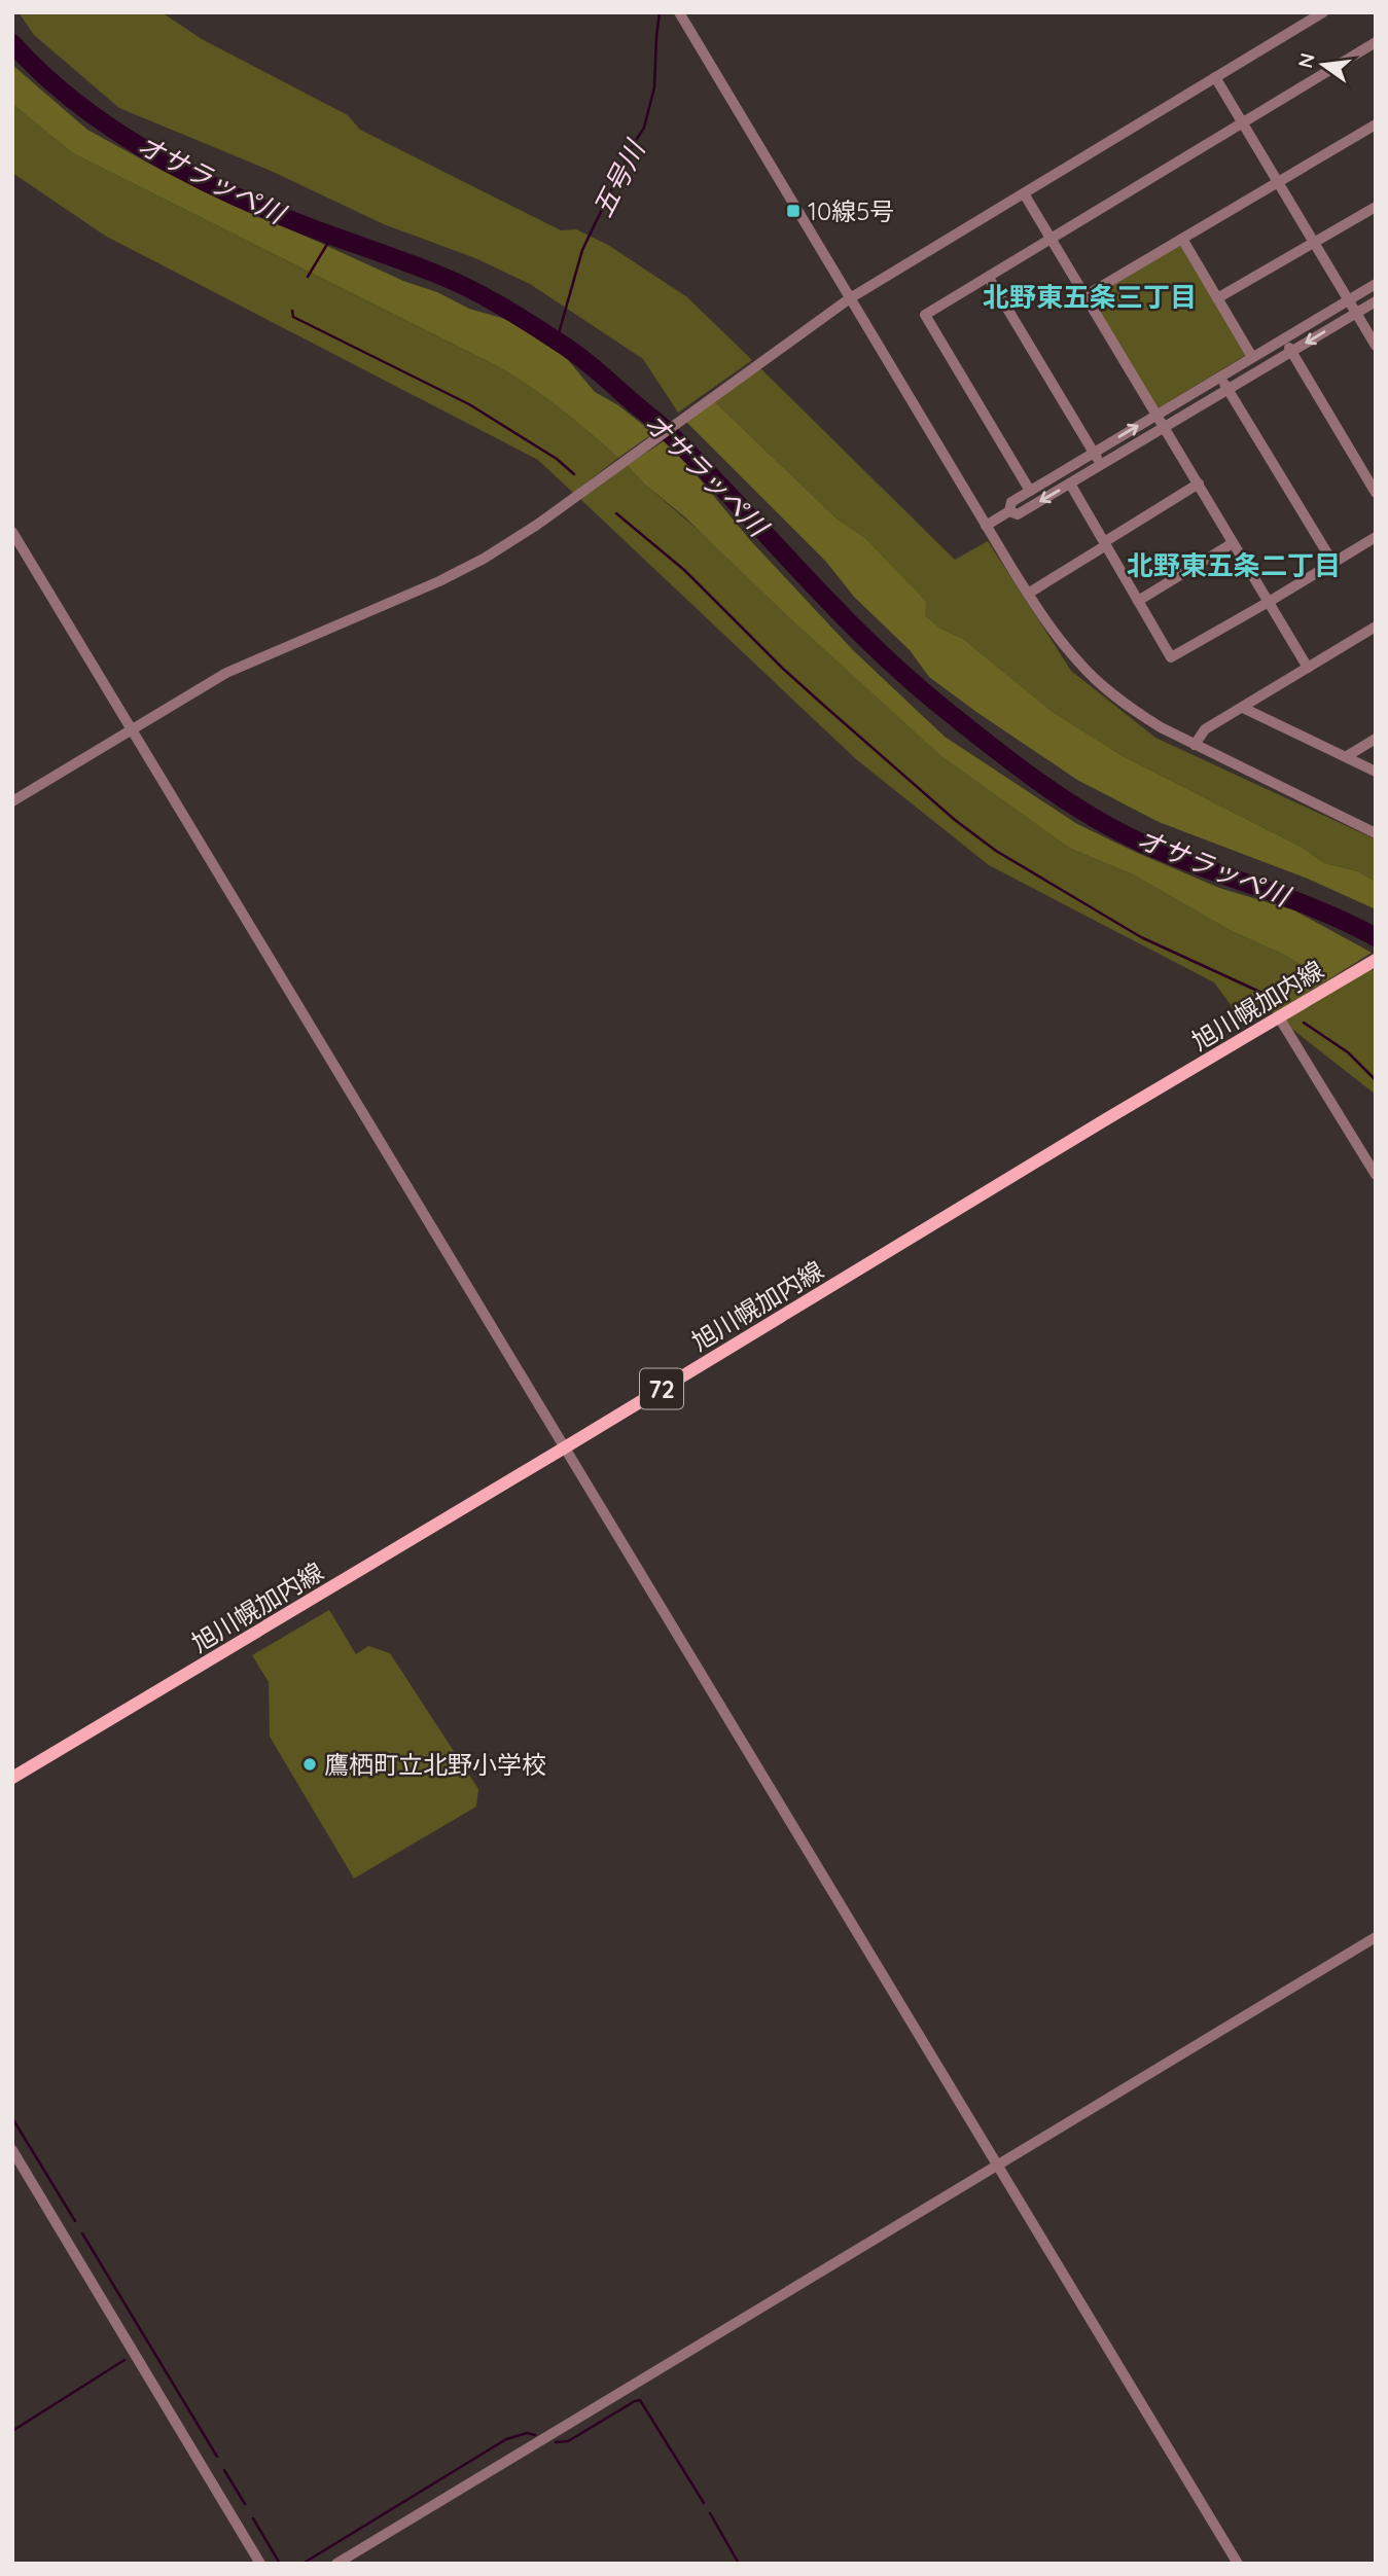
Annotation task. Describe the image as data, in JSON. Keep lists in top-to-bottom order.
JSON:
{
  "streets": {
    "main road": ["旭川幌加内線", "72"]
  },
  "districts": ["北野東五条三丁目", "北野東五条二丁目"],
  "water": ["オサラッペ川", "五号川"],
  "places": {
    "transit": ["10線5号"],
    "other": ["鷹栖町立北野小学校"]
  },
  "north": "left"
}
